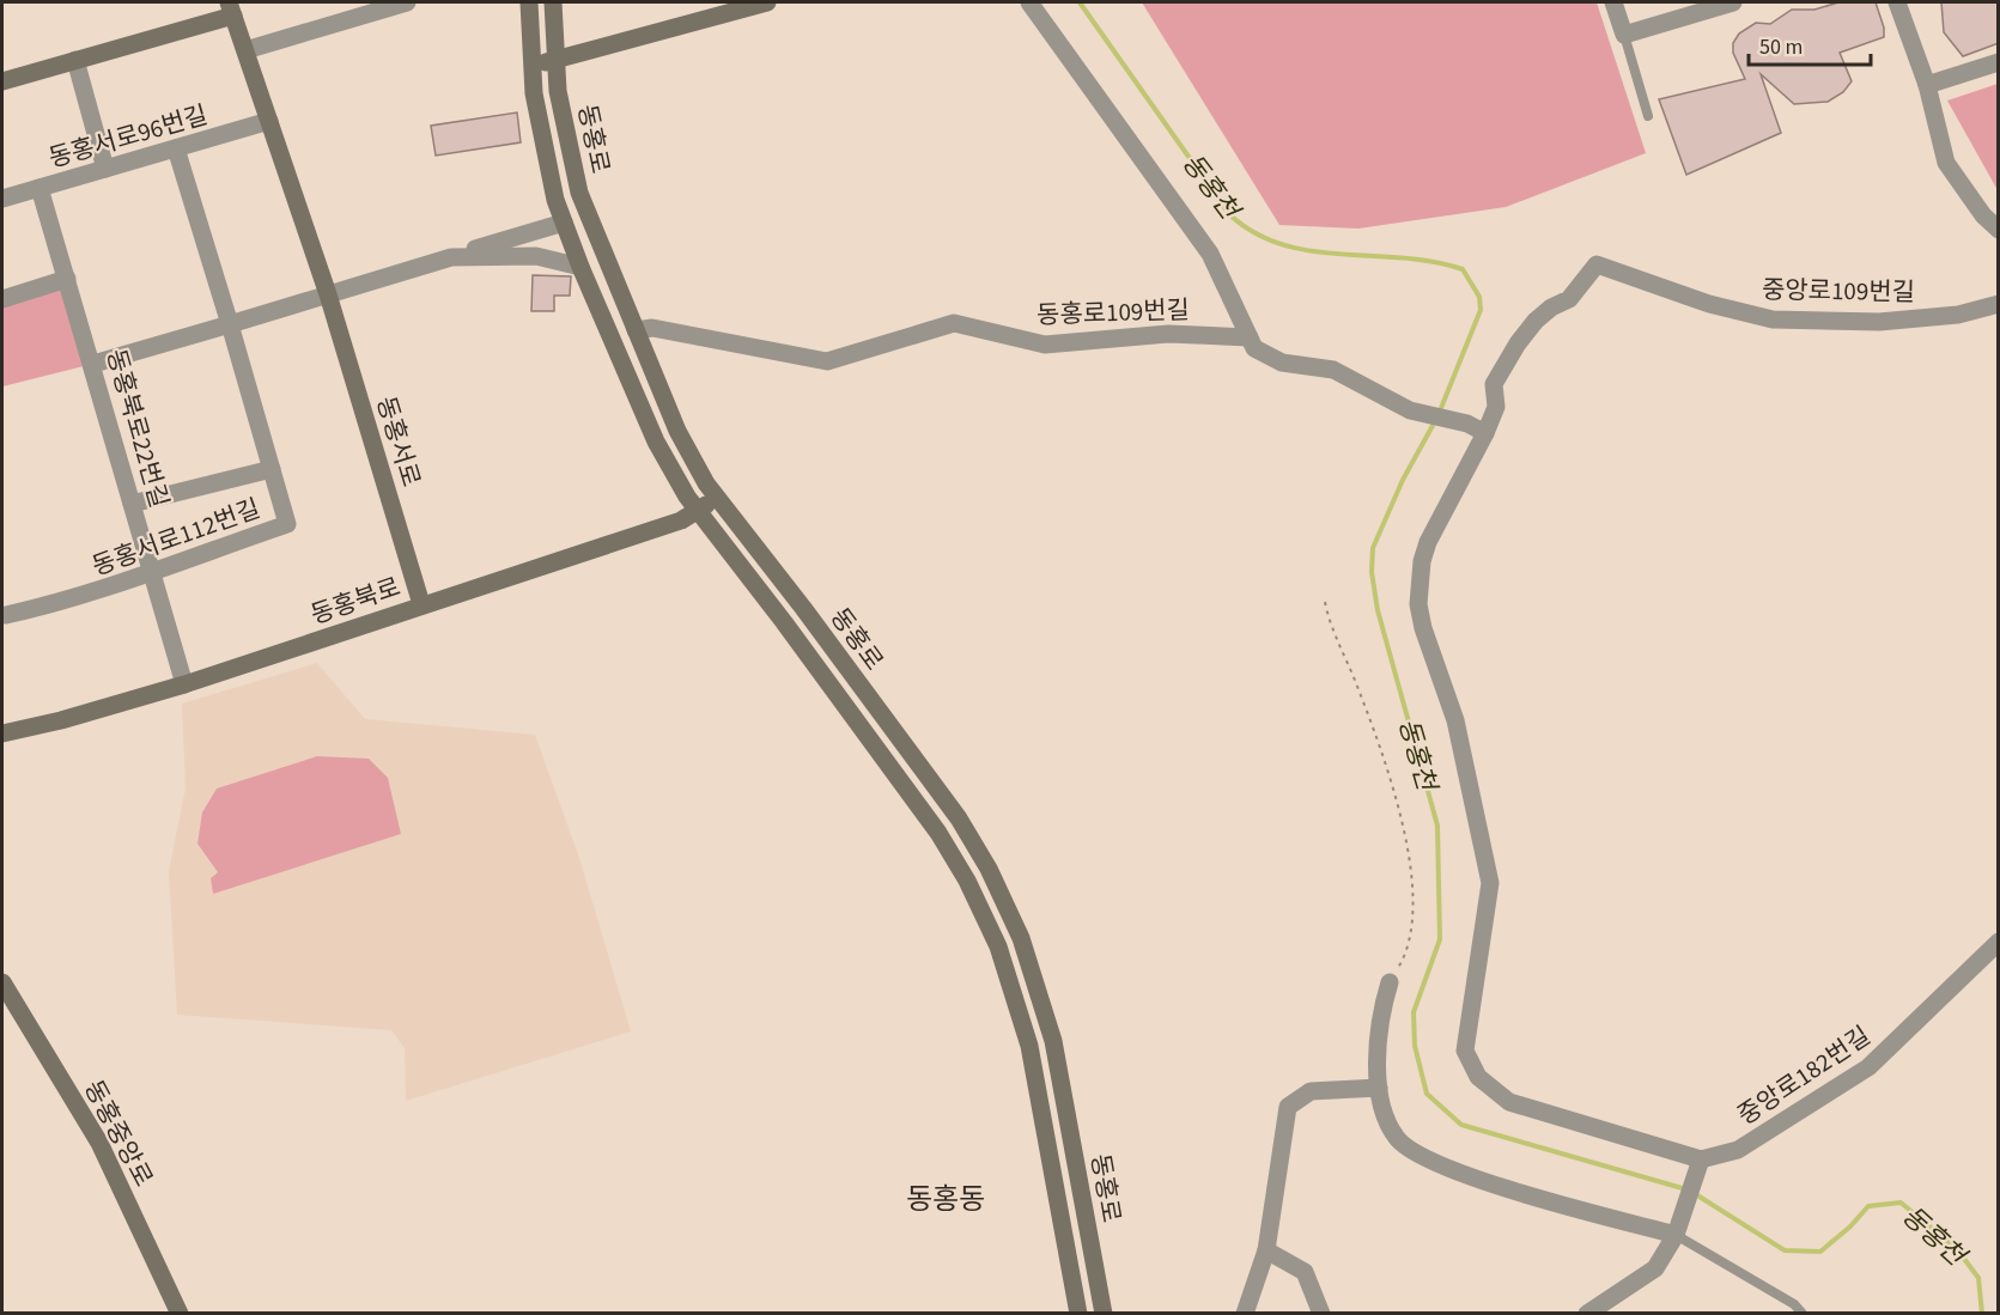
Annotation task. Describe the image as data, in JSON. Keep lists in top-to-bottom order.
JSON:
{
  "streets": {
    "main road": [
      "동홍로",
      "동홍서로",
      "동홍북로",
      "동홍중앙로"
    ],
    "street": [
      "동홍서로96번길",
      "중앙로109번길",
      "동홍로109번길",
      "동홍북로22번길",
      "동홍서로112번길",
      "중앙로182번길"
    ]
  },
  "crossings": [
    ["동홍서로96번길", "동홍북로22번길"],
    ["동홍서로96번길", "동홍서로"],
    ["동홍로", "동홍로109번길"],
    ["동홍로", "동홍북로"],
    ["동홍북로22번길", "동홍서로112번길"],
    ["동홍북로22번길", "동홍북로"],
    ["동홍서로", "동홍북로"]
  ],
  "districts": ["동홍동"],
  "water": ["동홍천"],
  "scale_bar": "50 m"
}
